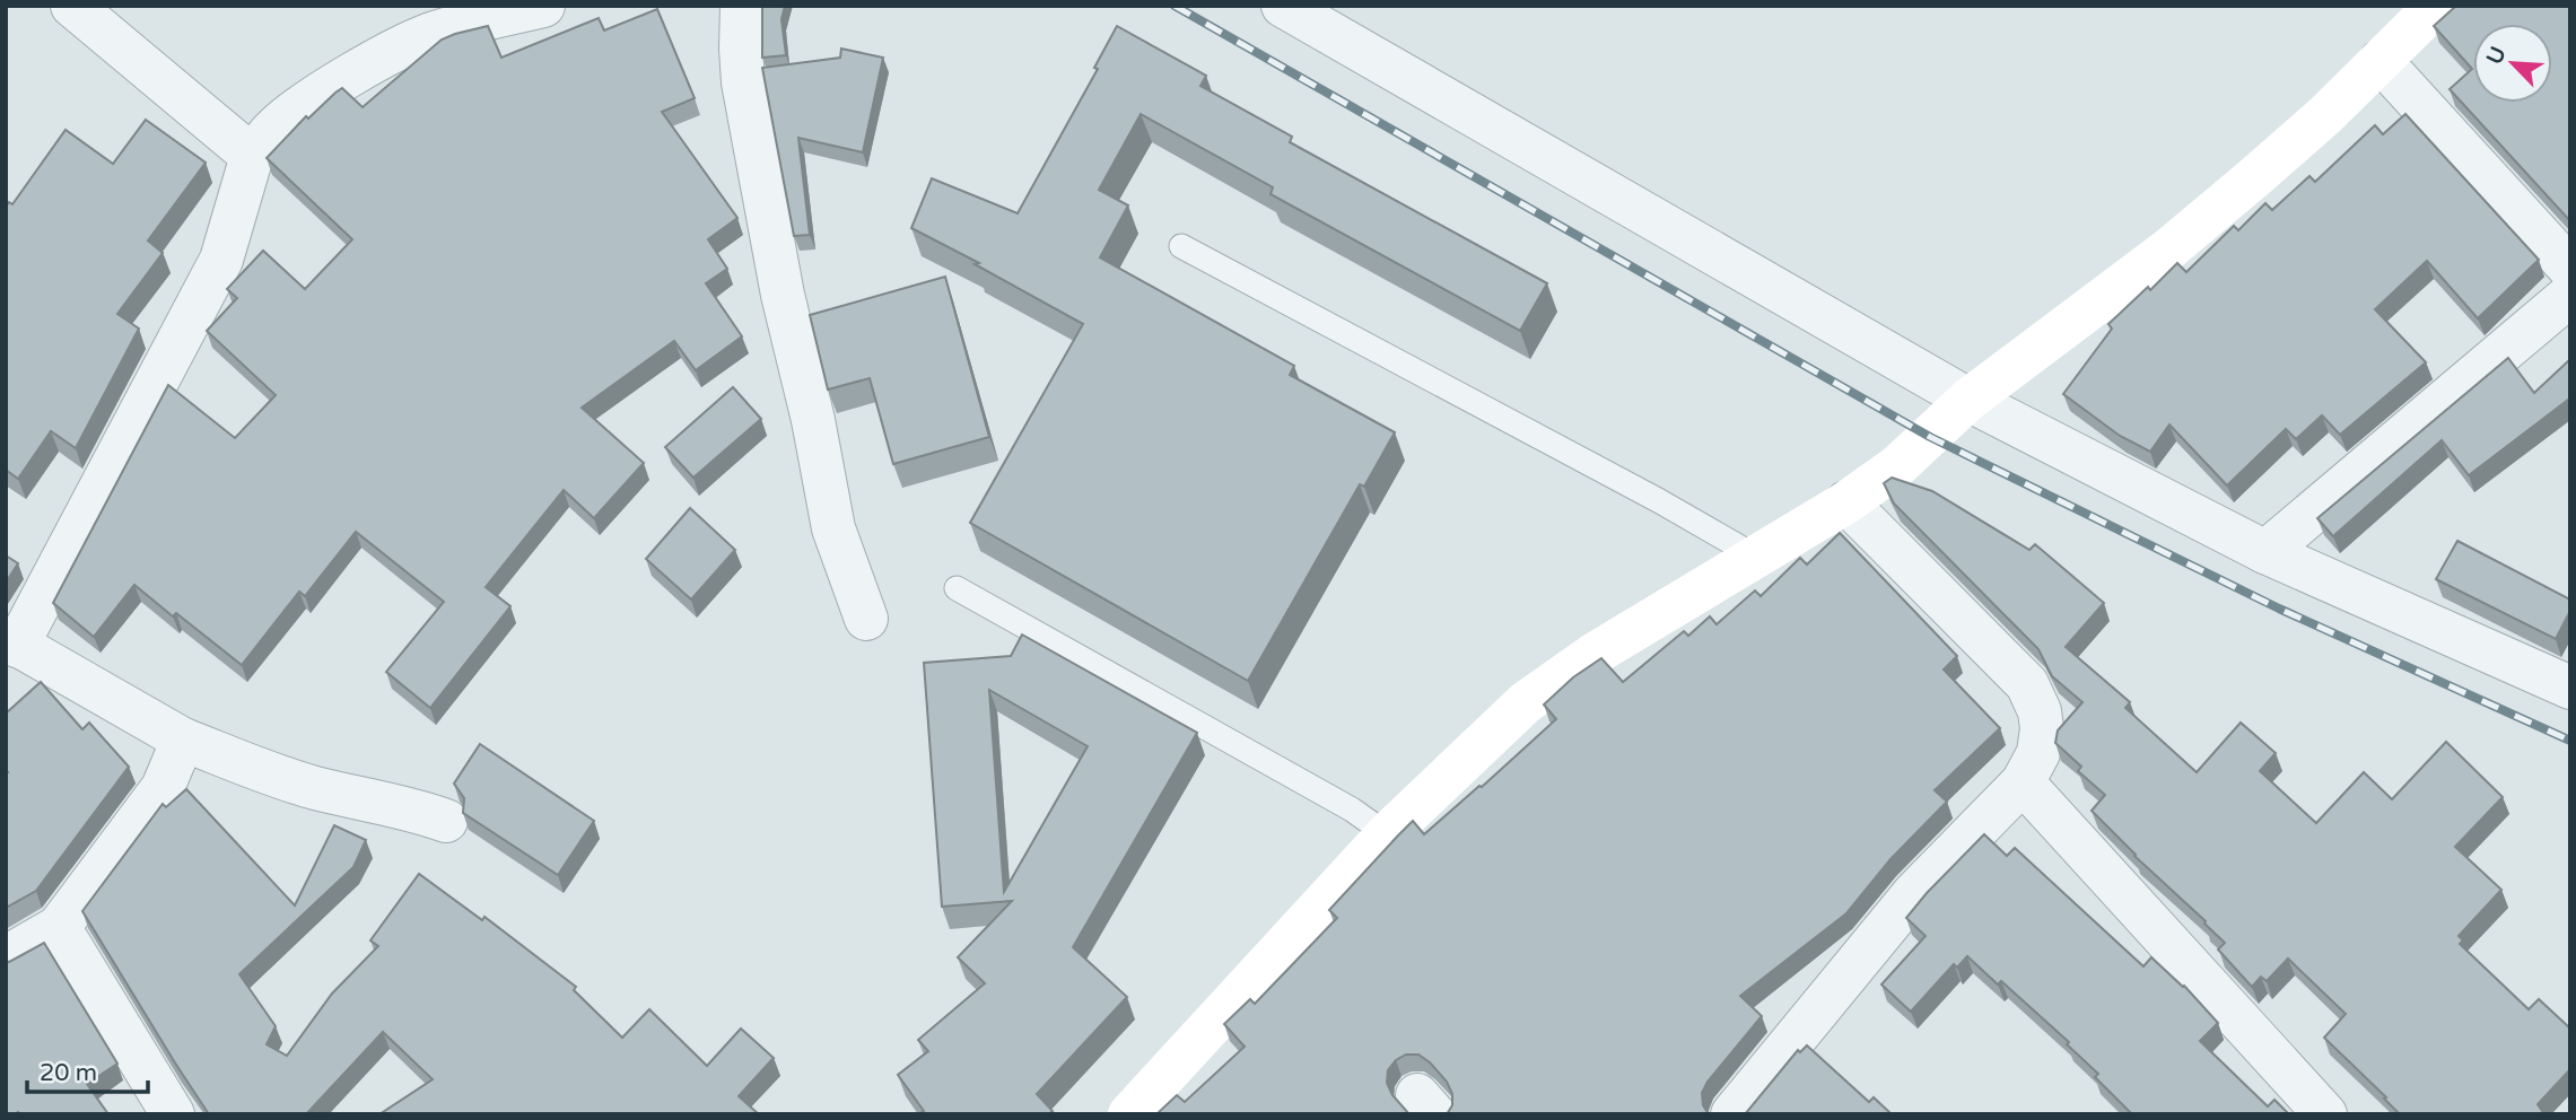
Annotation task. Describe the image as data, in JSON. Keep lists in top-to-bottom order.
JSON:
{
  "scale_bar": "20 m",
  "north": "top left"
}
